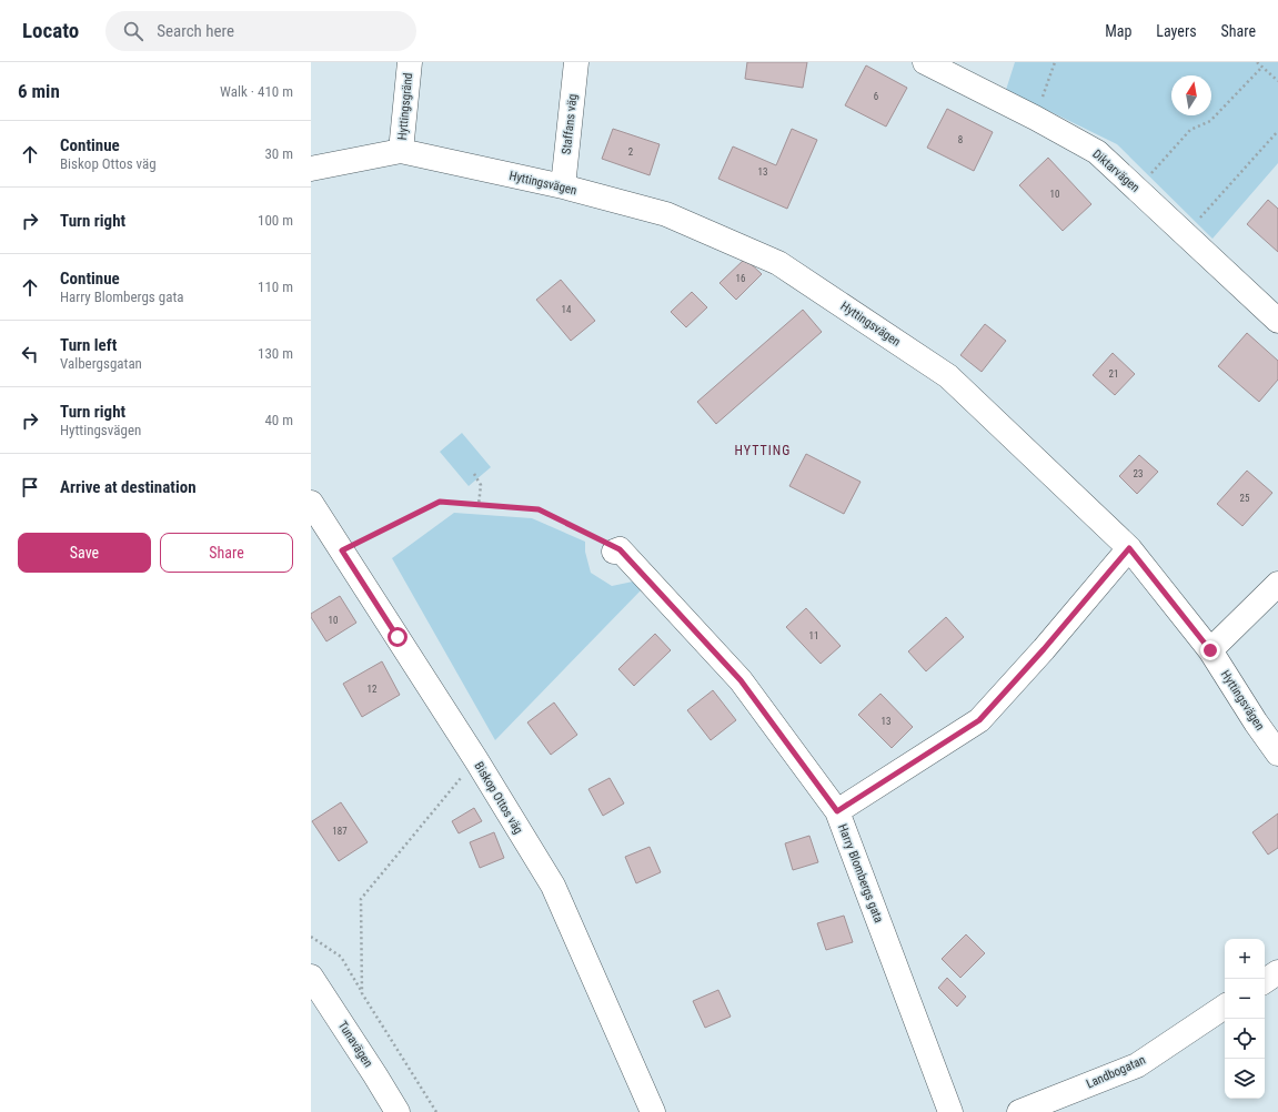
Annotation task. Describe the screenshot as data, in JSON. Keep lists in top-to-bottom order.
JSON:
{
  "streets": {
    "street": [
      "Hyttingsgränd",
      "Staffans väg",
      "Diktarvägen",
      "Hyttingsvägen",
      "Biskop Ottos väg",
      "Harry Blombergs gata",
      "Tunavägen",
      "Landbogatan"
    ]
  },
  "crossings": [
    ["Hyttingsgränd", "Hyttingsvägen"],
    ["Staffans väg", "Hyttingsvägen"]
  ],
  "districts": ["HYTTING"],
  "house_numbers": [
    "6",
    "8",
    "2",
    "13",
    "10",
    "16",
    "14",
    "21",
    "23",
    "25",
    "10",
    "11",
    "12",
    "13",
    "187"
  ],
  "north": "top",
  "page": {
    "header": "Locato",
    "search": "Search here",
    "nav": ["Map", "Layers", "Share"],
    "heading": ["6 min", "Walk · 410 m"],
    "list": [
      ["Continue", "Biskop Ottos väg", "30 m"],
      ["Turn right", "100 m"],
      ["Continue", "Harry Blombergs gata", "110 m"],
      ["Turn left", "Valbergsgatan", "130 m"],
      ["Turn right", "Hyttingsvägen", "40 m"],
      "Arrive at destination"
    ],
    "buttons": ["Save", "Share"],
    "map_buttons": ["+", "−"]
  }
}
